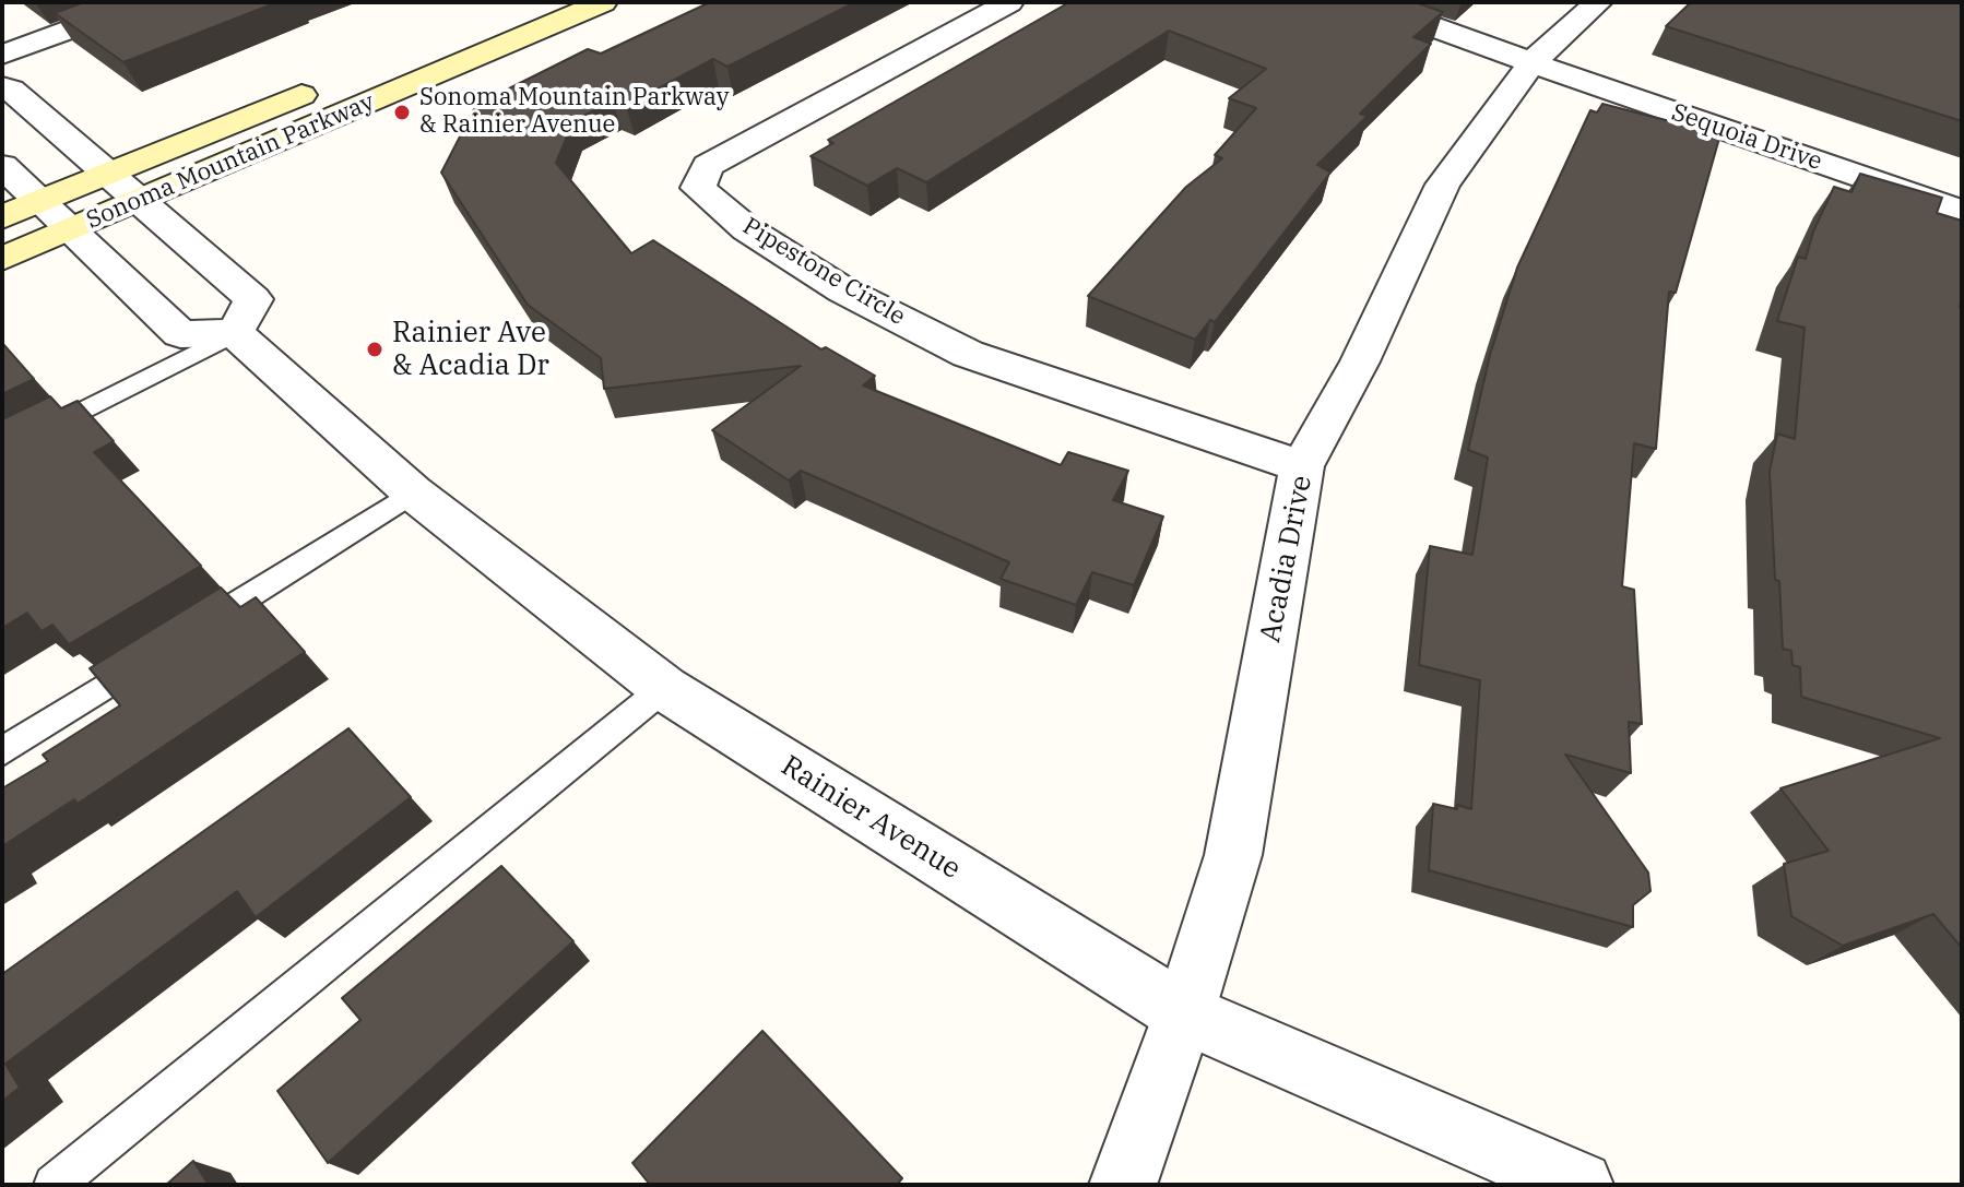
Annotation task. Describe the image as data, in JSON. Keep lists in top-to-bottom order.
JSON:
{
  "streets": {
    "main road": ["Sonoma Mountain Parkway"],
    "street": [
      "Sequoia Drive",
      "Pipestone Circle",
      "Acadia Drive",
      "Rainier Avenue"
    ]
  },
  "crossings": [
    ["Sequoia Drive", "Acadia Drive"],
    ["Pipestone Circle", "Acadia Drive"],
    ["Acadia Drive", "Rainier Avenue"]
  ],
  "places": ["Sonoma Mountain Parkway & Rainier Avenue", "Rainier Ave & Acadia Dr"]
}
